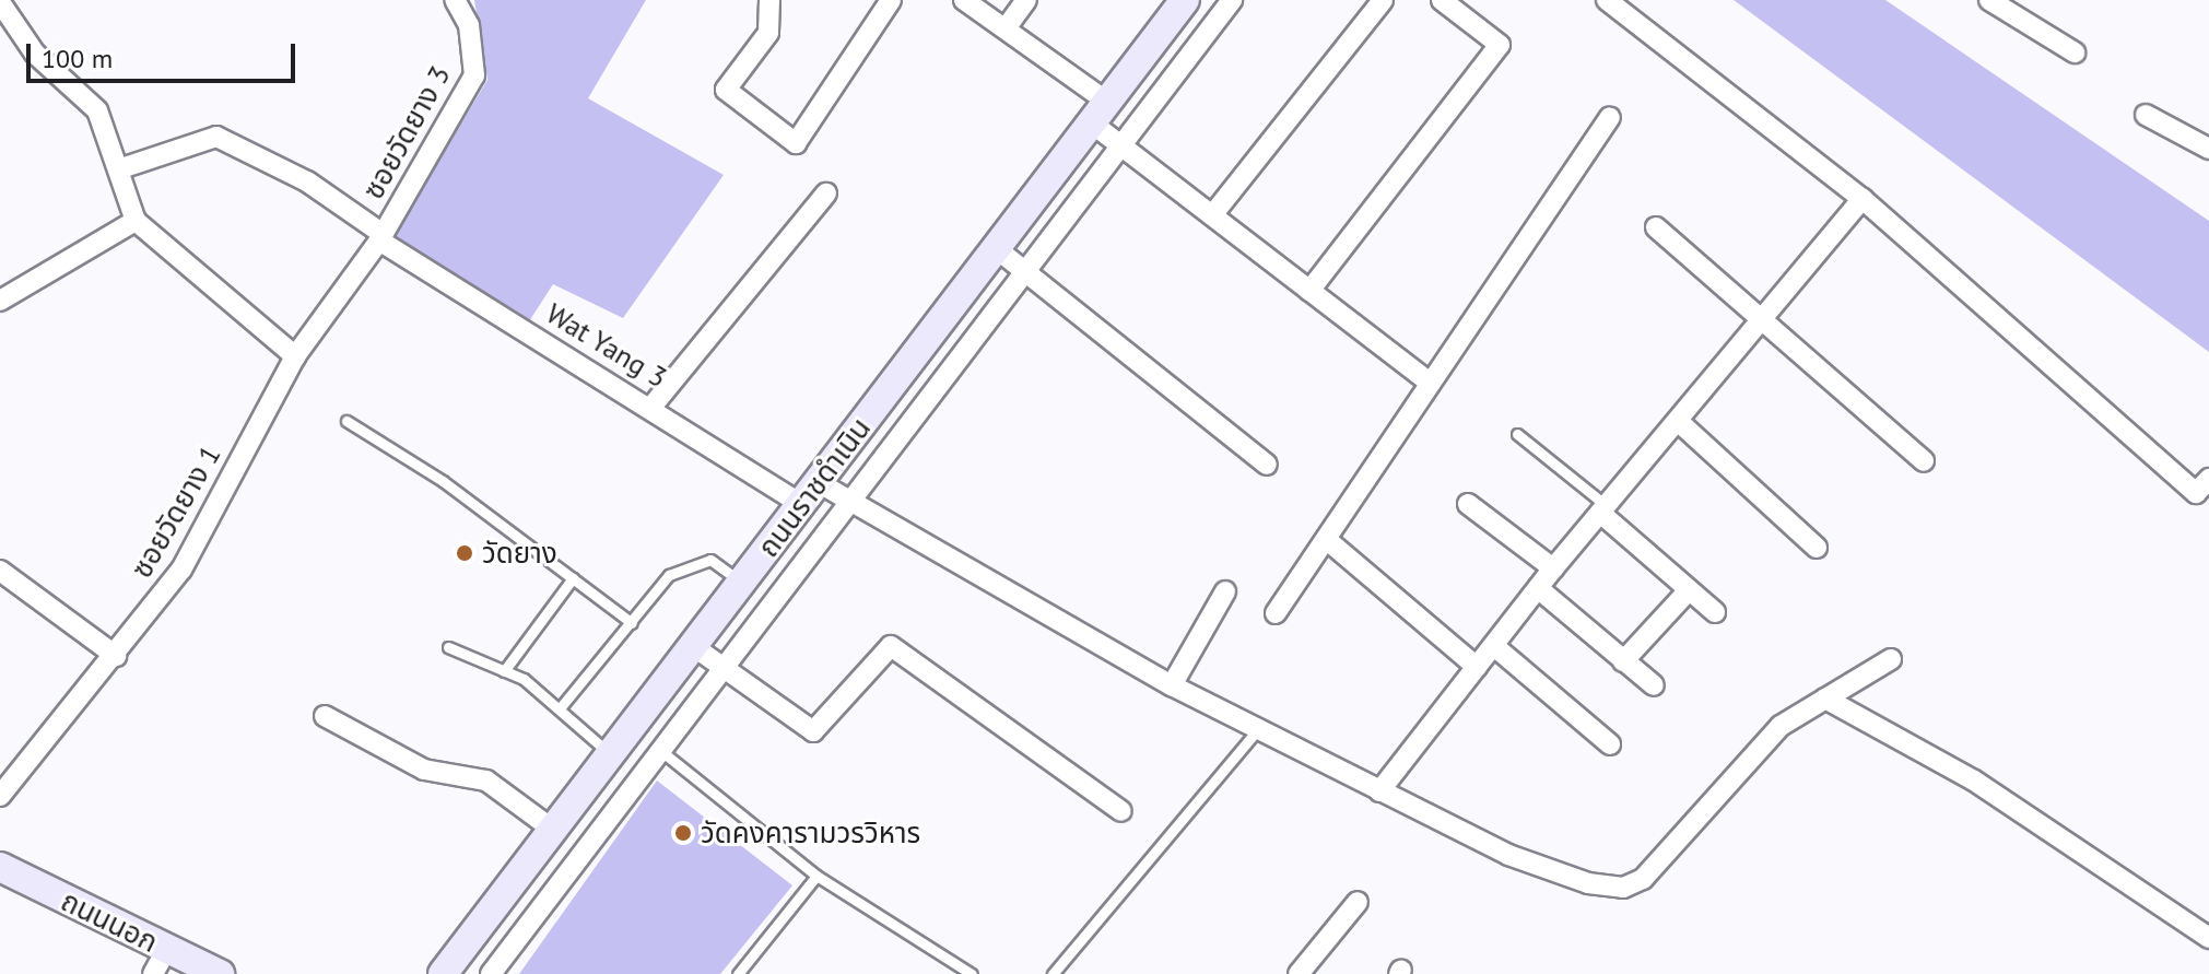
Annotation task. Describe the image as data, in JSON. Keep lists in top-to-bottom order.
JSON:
{
  "streets": {
    "main road": ["ถนนราชดำเนิน", "ถนนนอก"],
    "street": ["ซอยวัดยาง 3", "Wat Yang 3", "ซอยวัดยาง 1"]
  },
  "crossings": [
    ["ซอยวัดยาง 3", "Wat Yang 3"],
    ["ซอยวัดยาง 3", "ซอยวัดยาง 1"],
    ["Wat Yang 3", "ถนนราชดำเนิน"],
    ["Wat Yang 3", "ซอยวัดยาง 1"]
  ],
  "places": ["วัดยาง", "วัดคงคารามวรวิหาร"],
  "scale_bar": "100 m"
}
